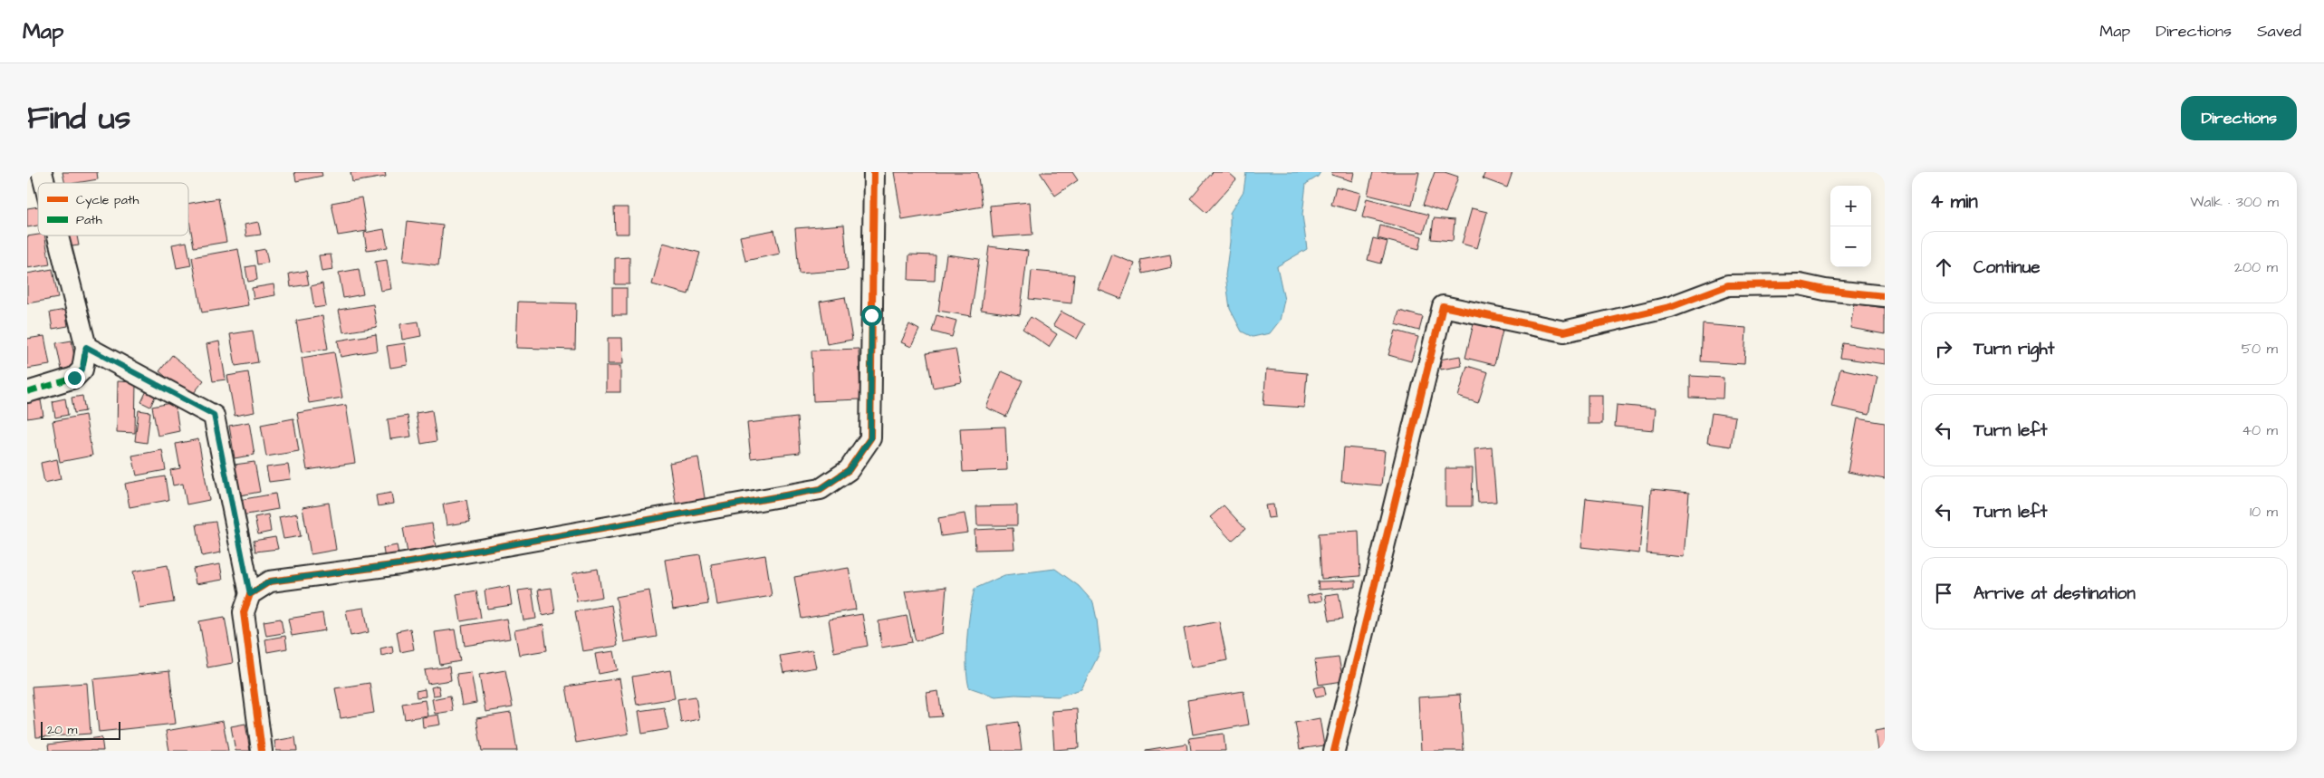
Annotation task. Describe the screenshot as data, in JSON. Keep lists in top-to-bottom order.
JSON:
{
  "legend": ["Cycle path", "Path"],
  "scale_bar": "20 m",
  "page": {
    "header": "Map",
    "nav": ["Map", "Directions", "Saved"],
    "title": "Find us",
    "buttons": "Directions",
    "heading": ["4 min", "Walk · 300 m"],
    "map_buttons": ["+", "−"],
    "list": [
      ["Continue", "200 m"],
      ["Turn right", "50 m"],
      ["Turn left", "40 m"],
      ["Turn left", "10 m"],
      "Arrive at destination"
    ],
    "scale": "20 m"
  }
}
